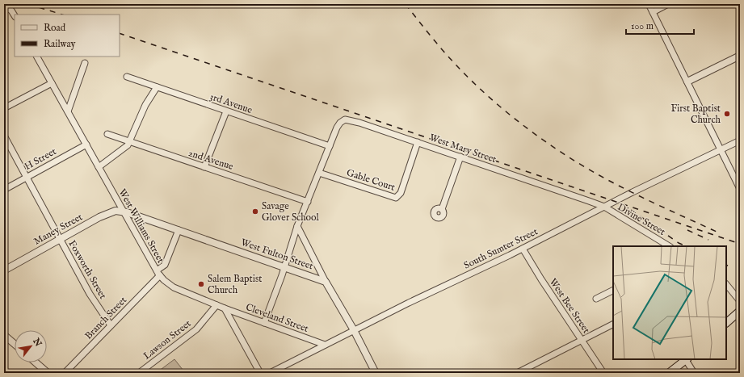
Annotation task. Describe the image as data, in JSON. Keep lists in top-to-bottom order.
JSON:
{
  "streets": {
    "street": [
      "3rd Avenue",
      "West Mary Street",
      "H Street",
      "2nd Avenue",
      "Gable Court",
      "Divine Street",
      "West Williams Street",
      "Maney Street",
      "South Sumter Street",
      "West Fulton Street",
      "Foxworth Street",
      "West Bee Street",
      "Branch Street",
      "Cleveland Street",
      "Lawson Street"
    ]
  },
  "crossings": [
    ["3rd Avenue", "West Mary Street"],
    ["West Mary Street", "Gable Court"],
    ["West Mary Street", "Divine Street"],
    ["West Mary Street", "South Sumter Street"],
    ["H Street", "West Williams Street"],
    ["H Street", "Foxworth Street"],
    ["Divine Street", "South Sumter Street"],
    ["West Williams Street", "Maney Street"],
    ["West Williams Street", "West Fulton Street"],
    ["West Williams Street", "Branch Street"],
    ["West Williams Street", "Cleveland Street"],
    ["West Williams Street", "Lawson Street"],
    ["Maney Street", "West Fulton Street"],
    ["Maney Street", "Foxworth Street"],
    ["South Sumter Street", "West Bee Street"],
    ["South Sumter Street", "Cleveland Street"],
    ["West Fulton Street", "Branch Street"],
    ["Foxworth Street", "Branch Street"]
  ],
  "places": ["First Baptist Church", "Savage Glover School", "Salem Baptist Church"],
  "legend": ["Road", "Railway"],
  "scale_bar": "100 m",
  "north": "top right"
}
